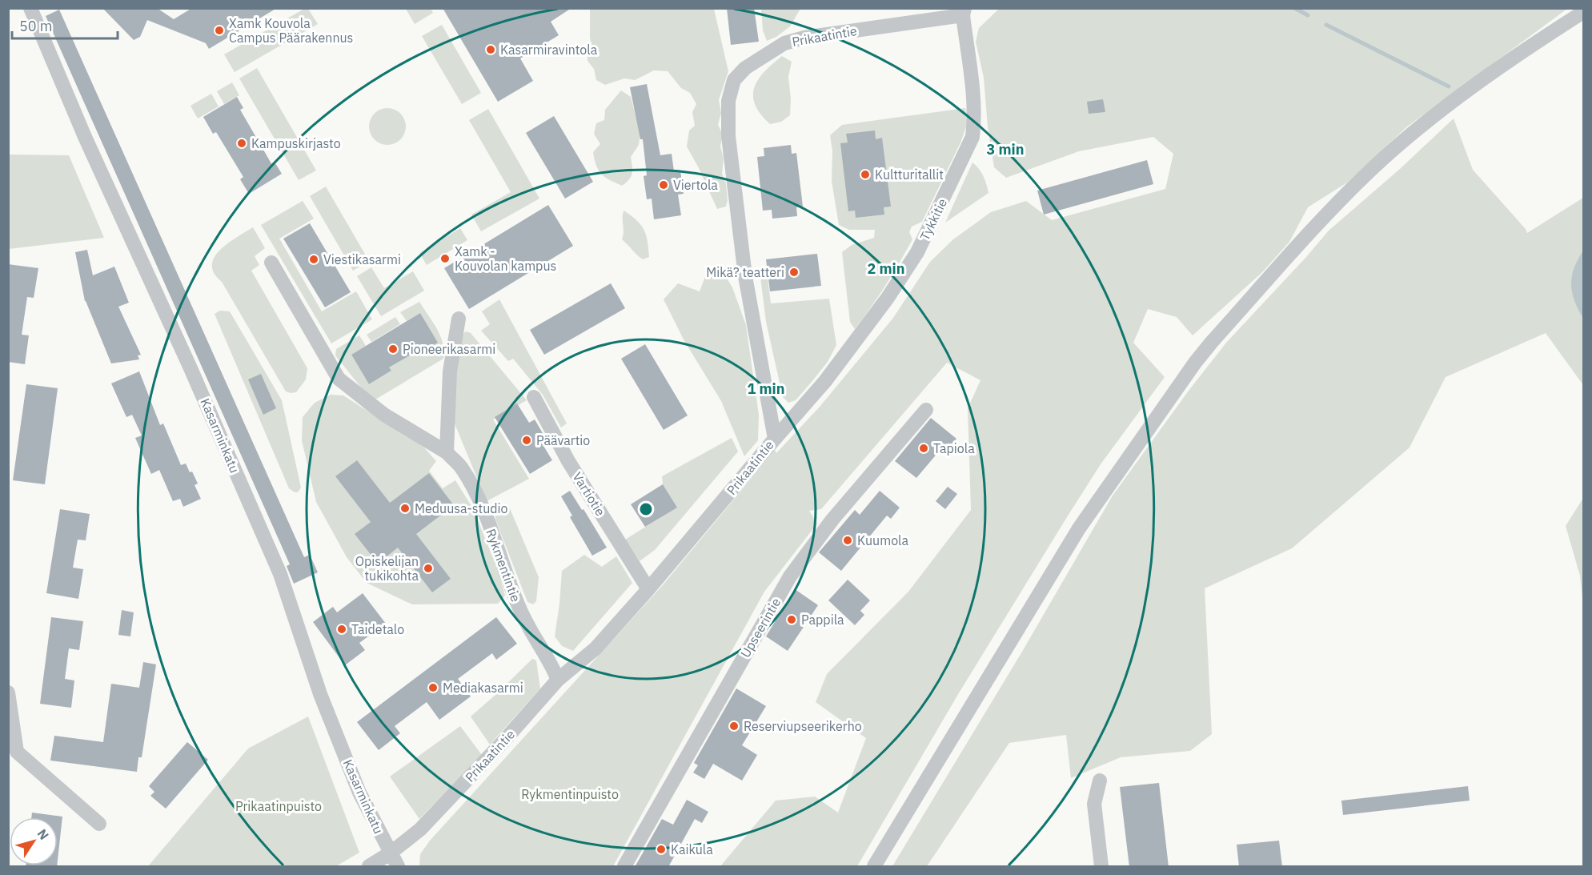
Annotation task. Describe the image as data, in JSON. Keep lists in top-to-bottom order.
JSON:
{
  "streets": {
    "street": [
      "Prikaatintie",
      "Tykkitie",
      "Kasarminkatu",
      "Vartiotie",
      "Rykmentintie",
      "Upseerintie"
    ]
  },
  "crossings": [
    ["Prikaatintie", "Tykkitie"],
    ["Prikaatintie", "Kasarminkatu"],
    ["Prikaatintie", "Vartiotie"],
    ["Prikaatintie", "Rykmentintie"]
  ],
  "parks": ["Rykmentinpuisto", "Prikaatinpuisto"],
  "places": [
    "Xamk Kouvola Campus Päärakennus",
    "Kasarmiravintola",
    "Kampuskirjasto",
    "Kultturitallit",
    "Viertola",
    "Xamk - Kouvolan kampus",
    "Viestikasarmi",
    "Mikä? teatteri",
    "Pioneerikasarmi",
    "Päävartio",
    "Tapiola",
    "Meduusa-studio",
    "Kuumola",
    "Opiskelijan tukikohta",
    "Pappila",
    "Taidetalo",
    "Mediakasarmi",
    "Reserviupseerikerho",
    "Kaikula"
  ],
  "scale_bar": "50 m",
  "north": "top right",
  "rings": ["3 min", "2 min", "1 min"]
}
